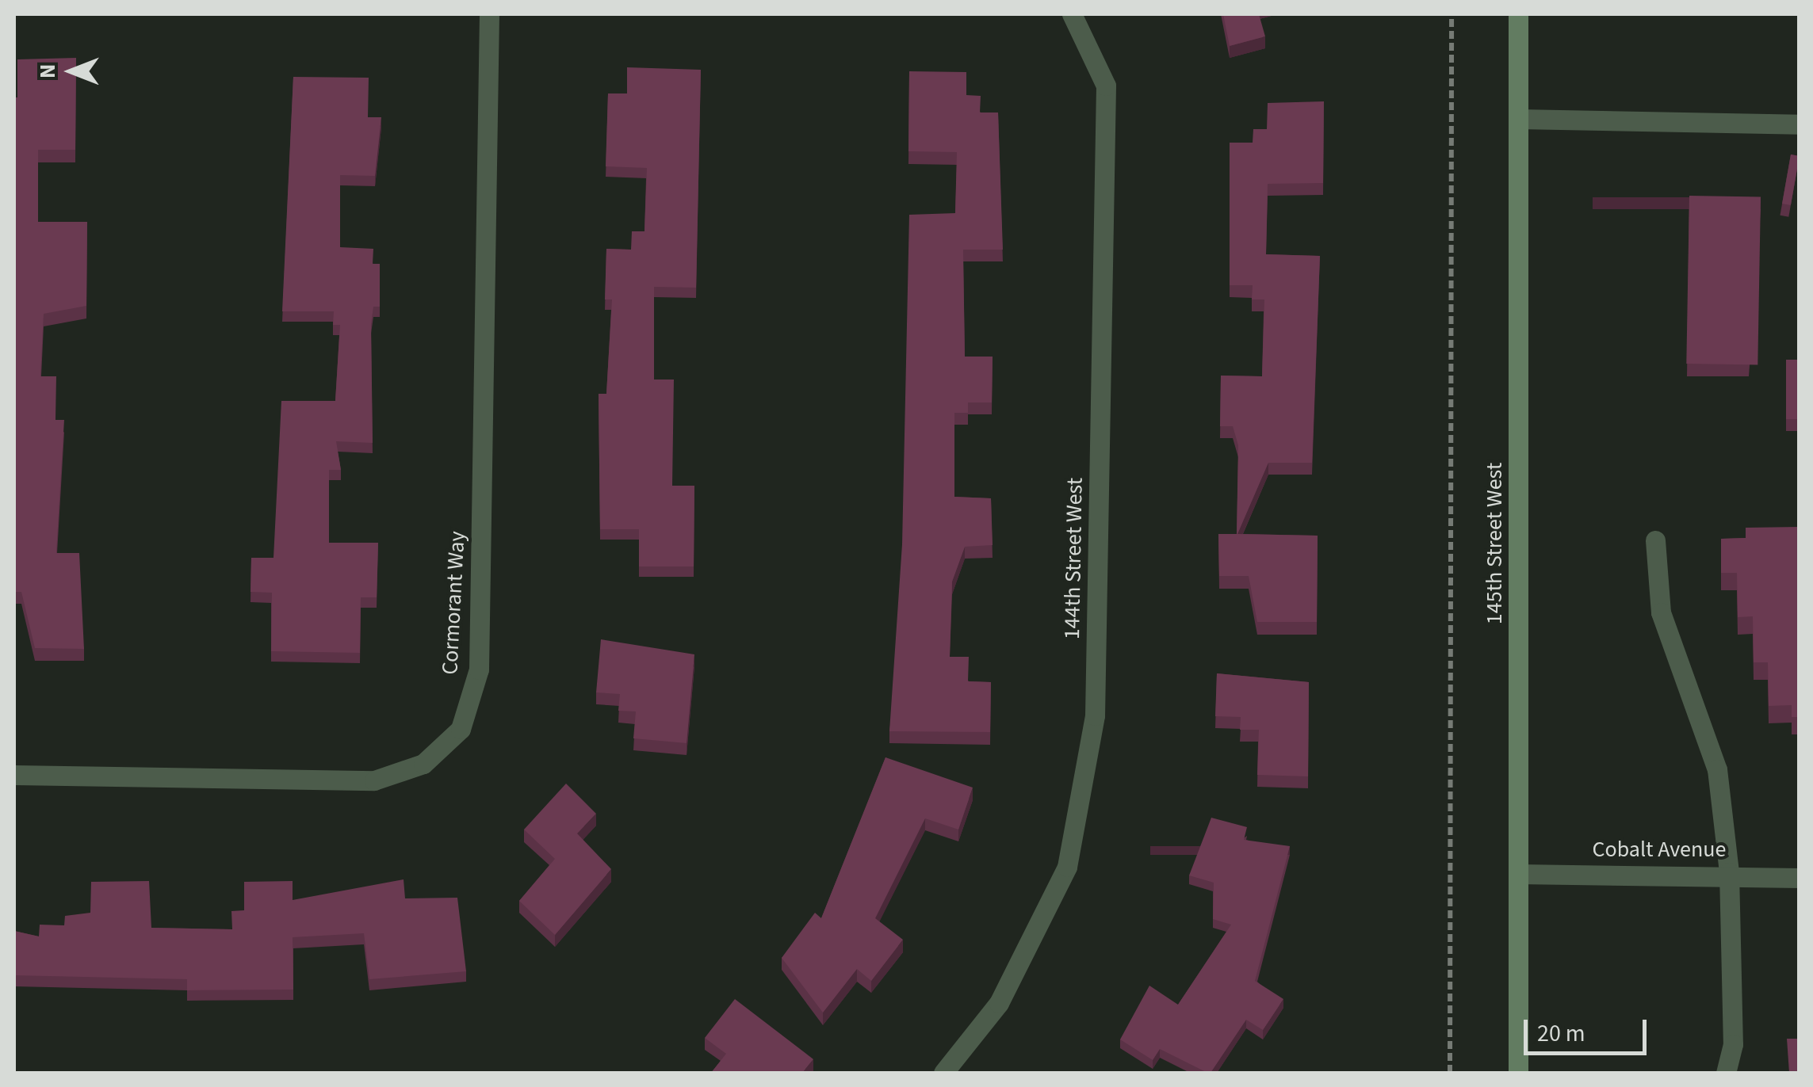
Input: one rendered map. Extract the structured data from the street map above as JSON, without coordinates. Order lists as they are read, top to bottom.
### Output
{
  "streets": {
    "street": [
      "145th Street West",
      "144th Street West",
      "Cormorant Way",
      "Cobalt Avenue"
    ]
  },
  "crossings": [
    ["145th Street West", "Cobalt Avenue"]
  ],
  "scale_bar": "20 m",
  "north": "left"
}
